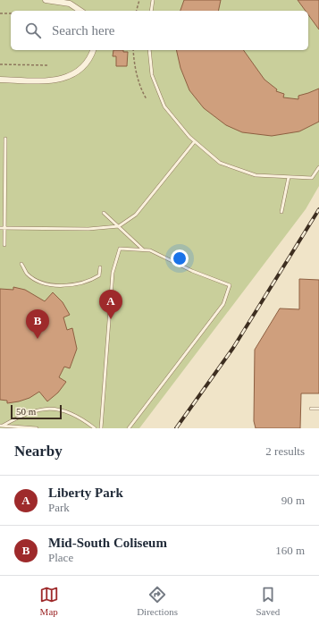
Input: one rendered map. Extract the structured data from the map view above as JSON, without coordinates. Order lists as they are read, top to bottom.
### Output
{
  "scale_bar": "50 m",
  "page": {
    "search": "Search here",
    "pins": ["A", "B"],
    "scale": "50 m",
    "heading": ["Nearby", "2 results"],
    "list": [
      {
        "mark": "A",
        "name": "Liberty Park",
        "note": "Park",
        "value": "90 m"
      },
      {
        "mark": "B",
        "name": "Mid-South Coliseum",
        "note": "Place",
        "value": "160 m"
      }
    ],
    "nav": ["Map", "Directions", "Saved"]
  }
}
